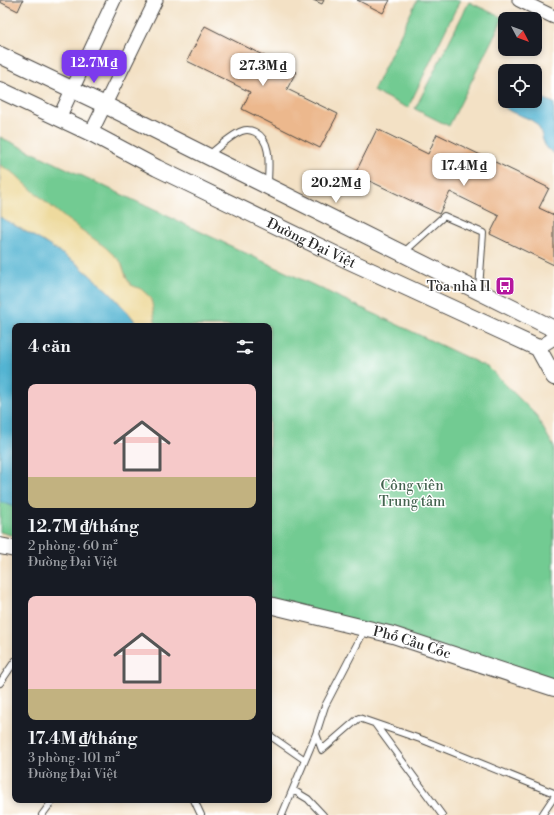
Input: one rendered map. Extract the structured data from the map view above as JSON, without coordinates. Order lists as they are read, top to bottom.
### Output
{
  "streets": {
    "street": ["Đường Đại Việt", "Phố Cầu Cốc"]
  },
  "parks": ["Công viên Trung tâm"],
  "places": {
    "bus stop": ["Tòa nhà I1"]
  },
  "north": "bottom right",
  "page": {
    "price": [
      "12.7M ₫",
      "27.3M ₫",
      "17.4M ₫",
      "20.2M ₫"
    ],
    "heading": "4 căn",
    "list": [
      {
        "name": "12.7M ₫/tháng",
        "note": "2 phòng · 60 m² · Đường Đại Việt"
      },
      {
        "name": "17.4M ₫/tháng",
        "note": "3 phòng · 101 m² · Đường Đại Việt"
      }
    ]
  }
}
